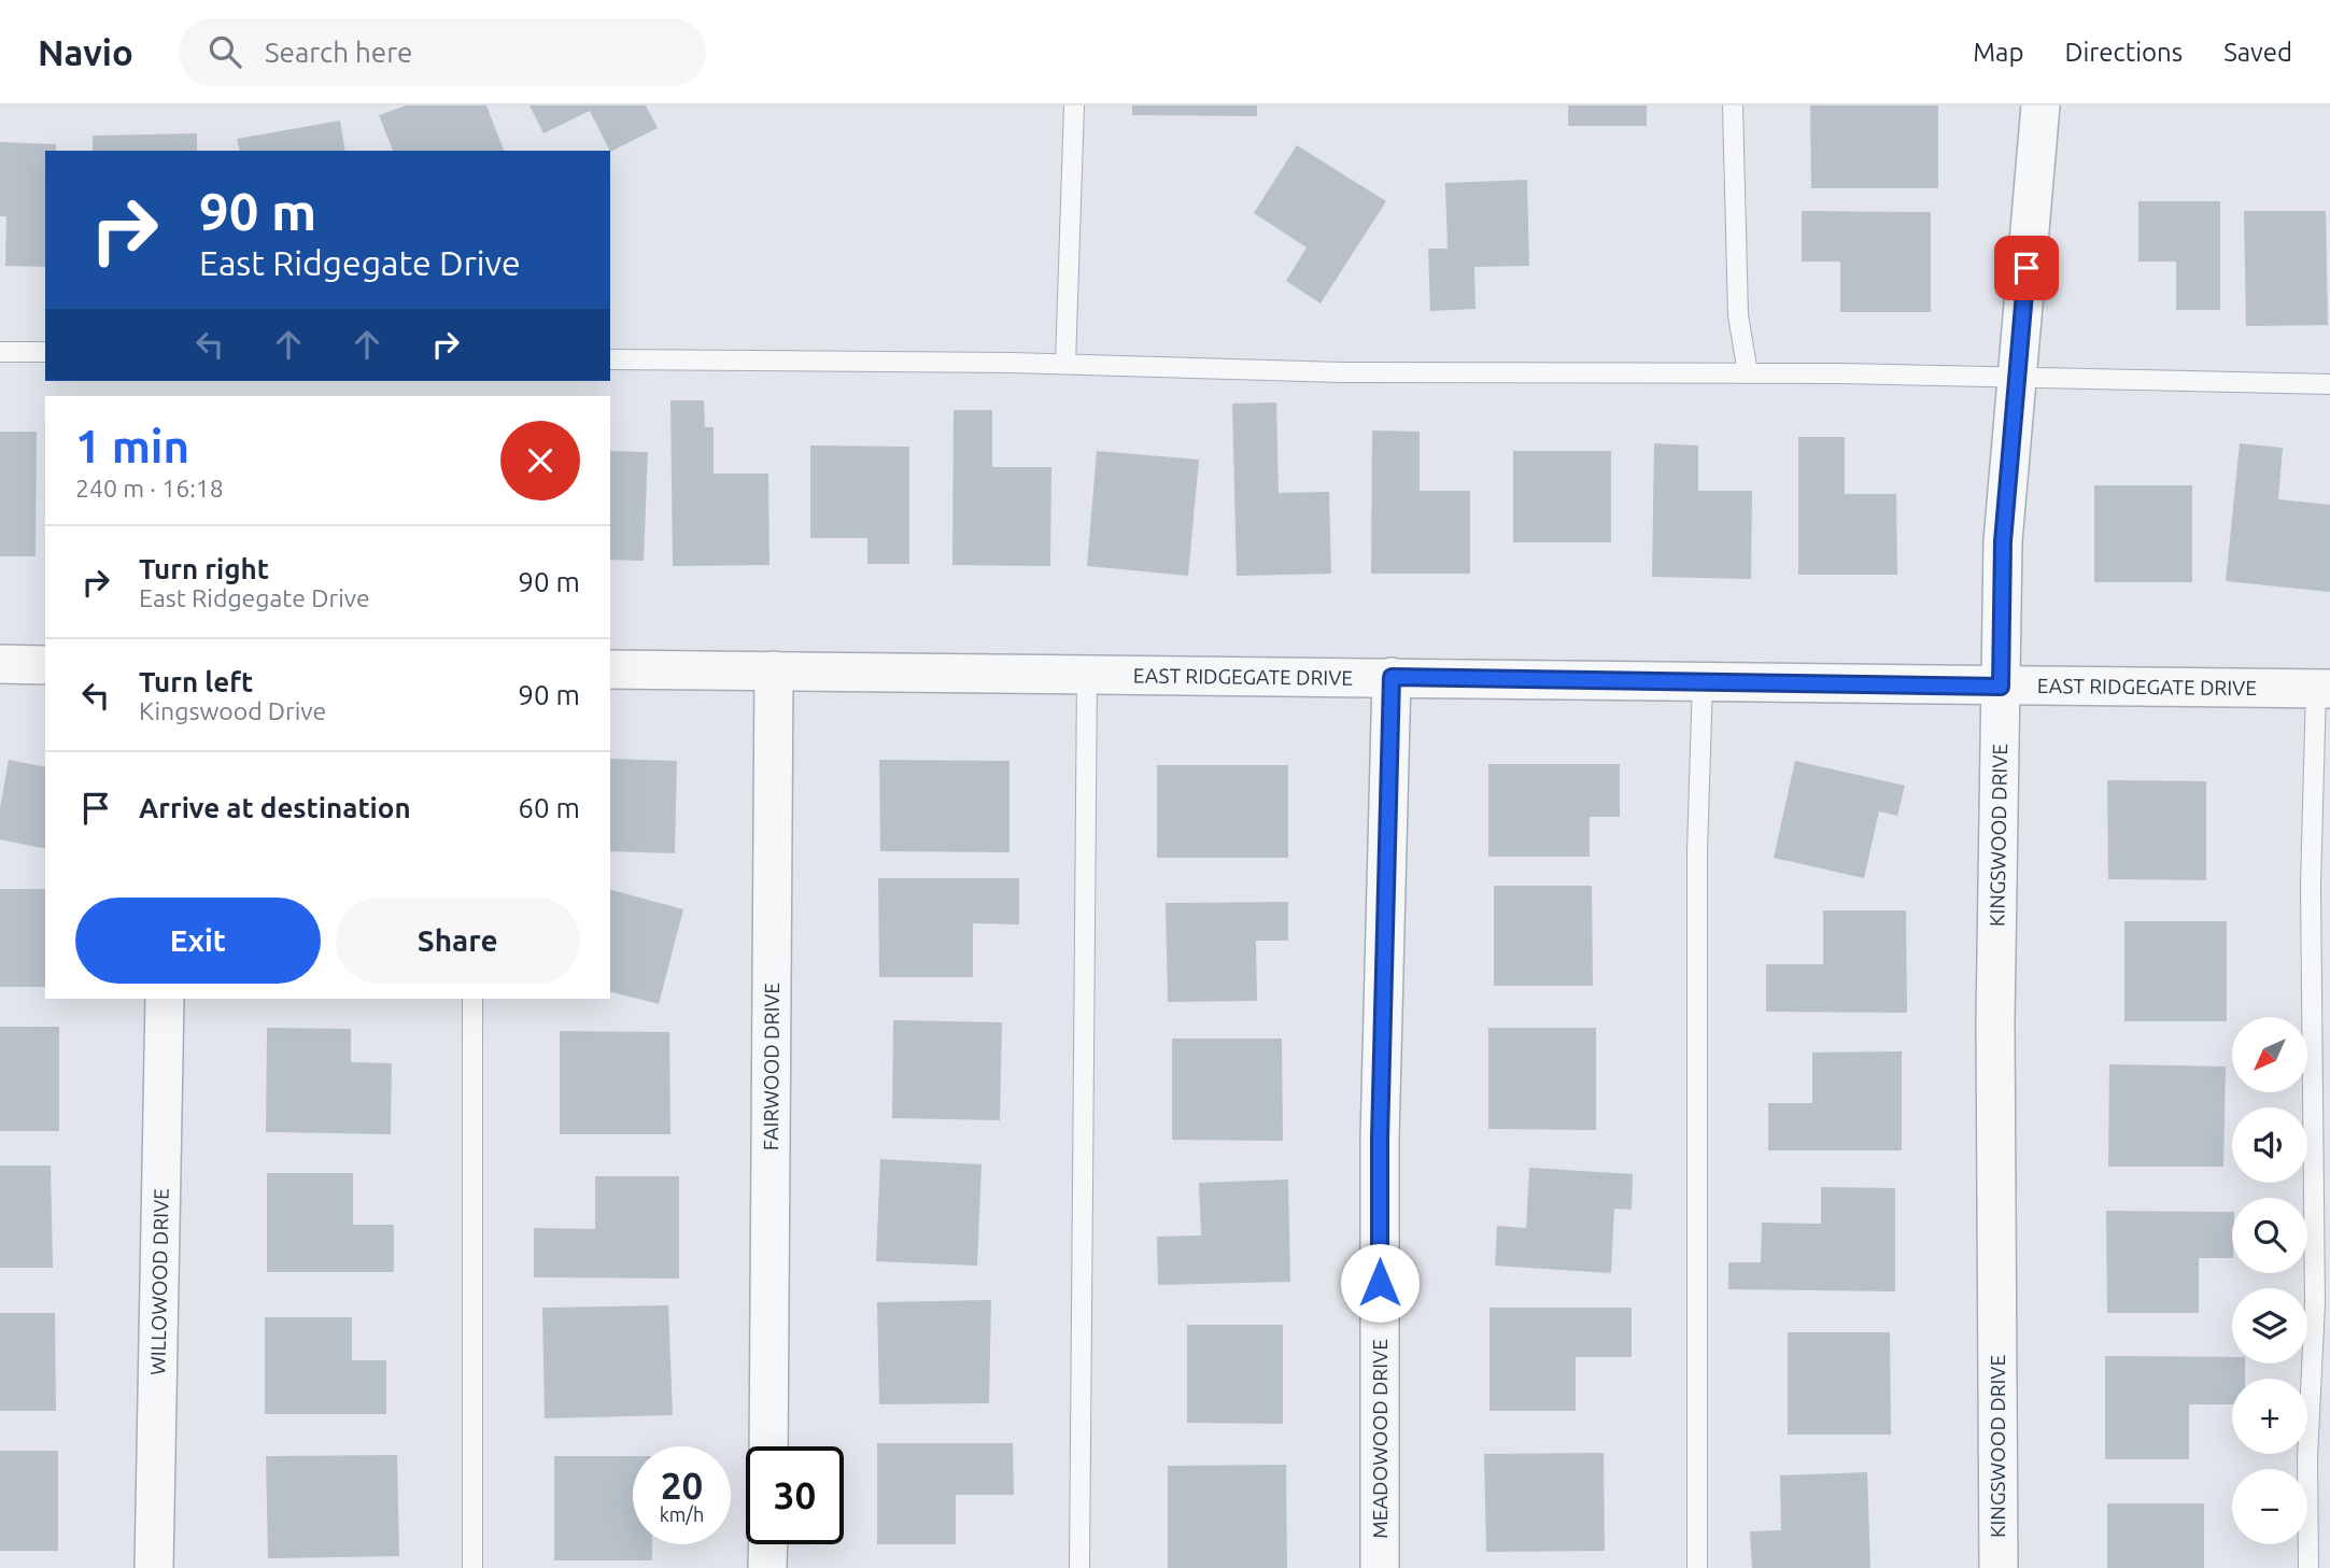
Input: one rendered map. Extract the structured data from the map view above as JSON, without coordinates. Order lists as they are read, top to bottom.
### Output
{
  "streets": {
    "street": [
      "EAST RIDGEGATE DRIVE",
      "KINGSWOOD DRIVE",
      "FAIRWOOD DRIVE",
      "WILLOWOOD DRIVE",
      "MEADOWOOD DRIVE"
    ]
  },
  "crossings": [
    ["EAST RIDGEGATE DRIVE", "KINGSWOOD DRIVE"],
    ["EAST RIDGEGATE DRIVE", "FAIRWOOD DRIVE"],
    ["EAST RIDGEGATE DRIVE", "MEADOWOOD DRIVE"]
  ],
  "north": "bottom left",
  "page": {
    "header": "Navio",
    "search": "Search here",
    "nav": ["Map", "Directions", "Saved"],
    "turn": ["90 m", "East Ridgegate Drive"],
    "heading": ["1 min", "240 m · 16:18"],
    "list": [
      {
        "name": "Turn right",
        "note": "East Ridgegate Drive",
        "value": "90 m"
      },
      {
        "name": "Turn left",
        "note": "Kingswood Drive",
        "value": "90 m"
      },
      {
        "name": "Arrive at destination",
        "value": "60 m"
      }
    ],
    "buttons": ["Exit", "Share"],
    "map_buttons": ["+", "−"],
    "speed": "20 km/h",
    "limit": "30"
  }
}
